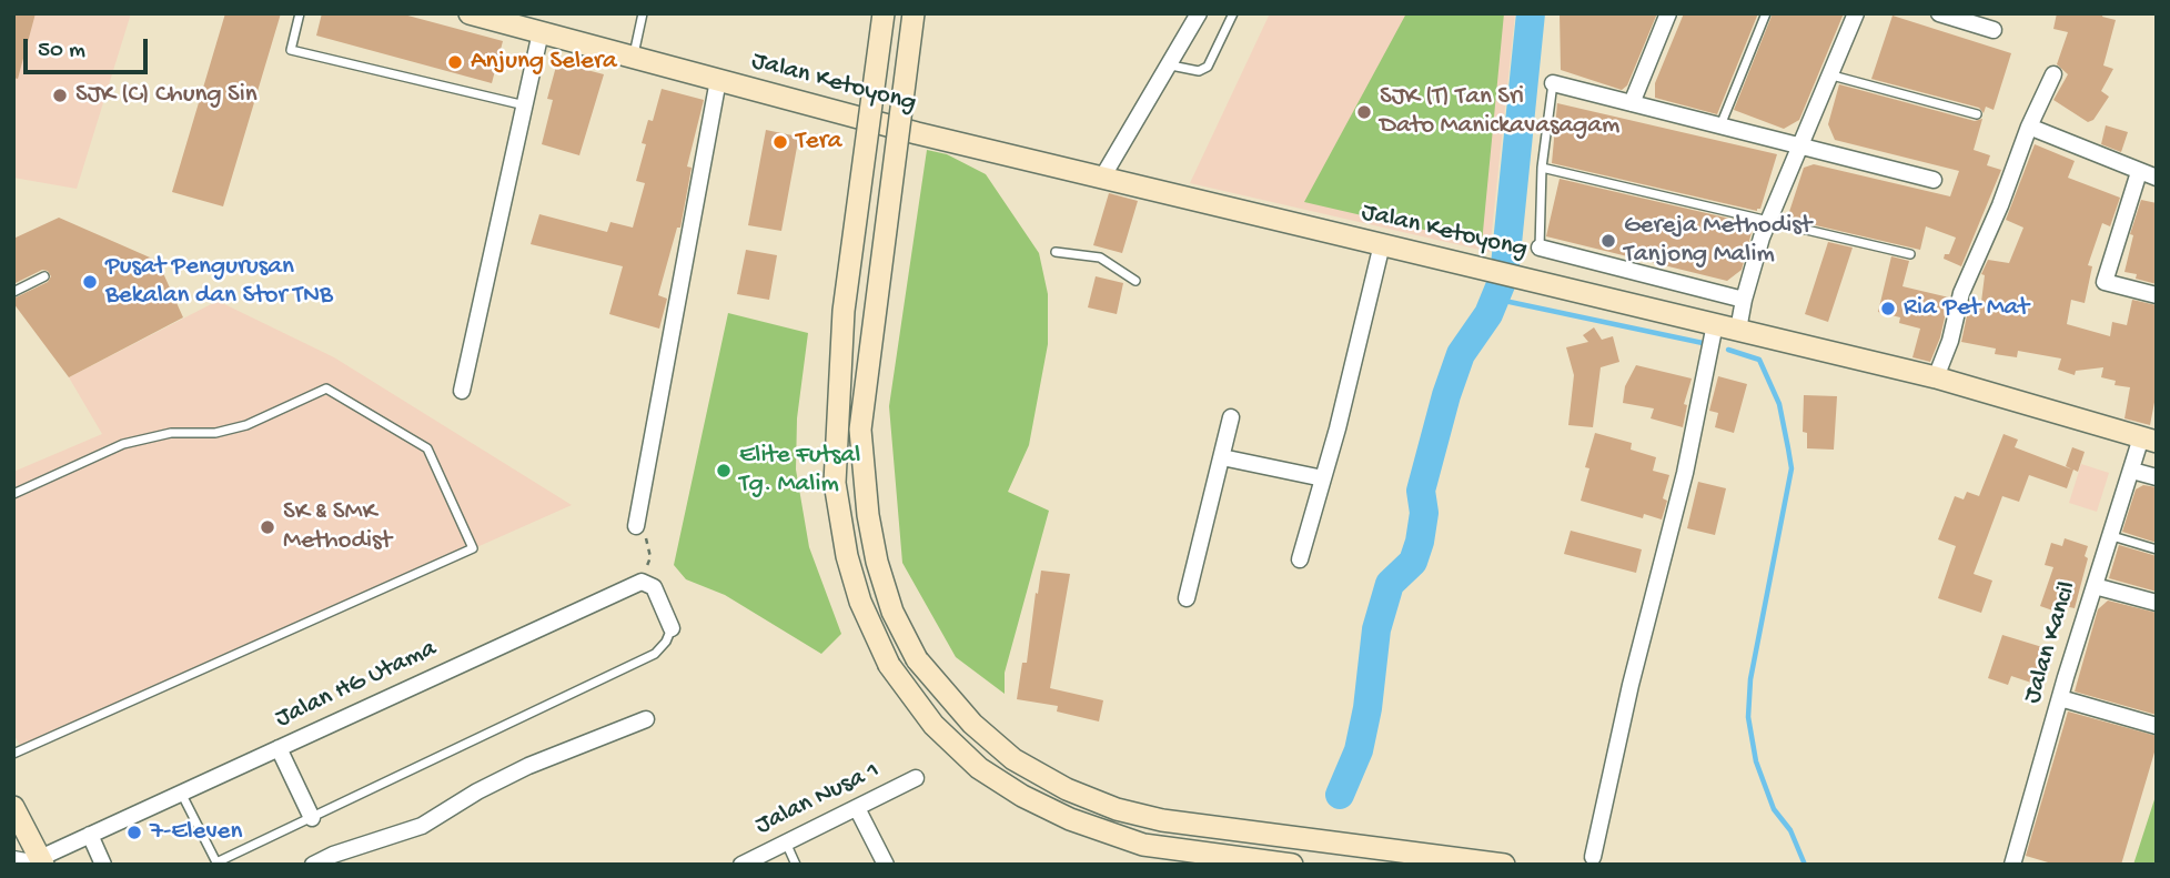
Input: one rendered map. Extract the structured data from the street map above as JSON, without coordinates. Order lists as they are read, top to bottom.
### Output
{
  "streets": {
    "main road": ["Jalan Ketoyong"],
    "street": ["Jalan Kancil", "Jalan HG Utama", "Jalan Nusa 1"]
  },
  "crossings": [
    ["Jalan Ketoyong", "Jalan Kancil"]
  ],
  "places": [
    "Anjung Selera",
    "SJK (C) Chung Sin",
    "SJK (T) Tan Sri Dato Manickavasagam",
    "Tera",
    "Gereja Methodist Tanjong Malim",
    "Pusat Pengurusan Bekalan dan Stor TNB",
    "Ria Pet Mat",
    "Elite Futsal Tg. Malim",
    "SK & SMK Methodist",
    "7-Eleven"
  ],
  "scale_bar": "50 m"
}
